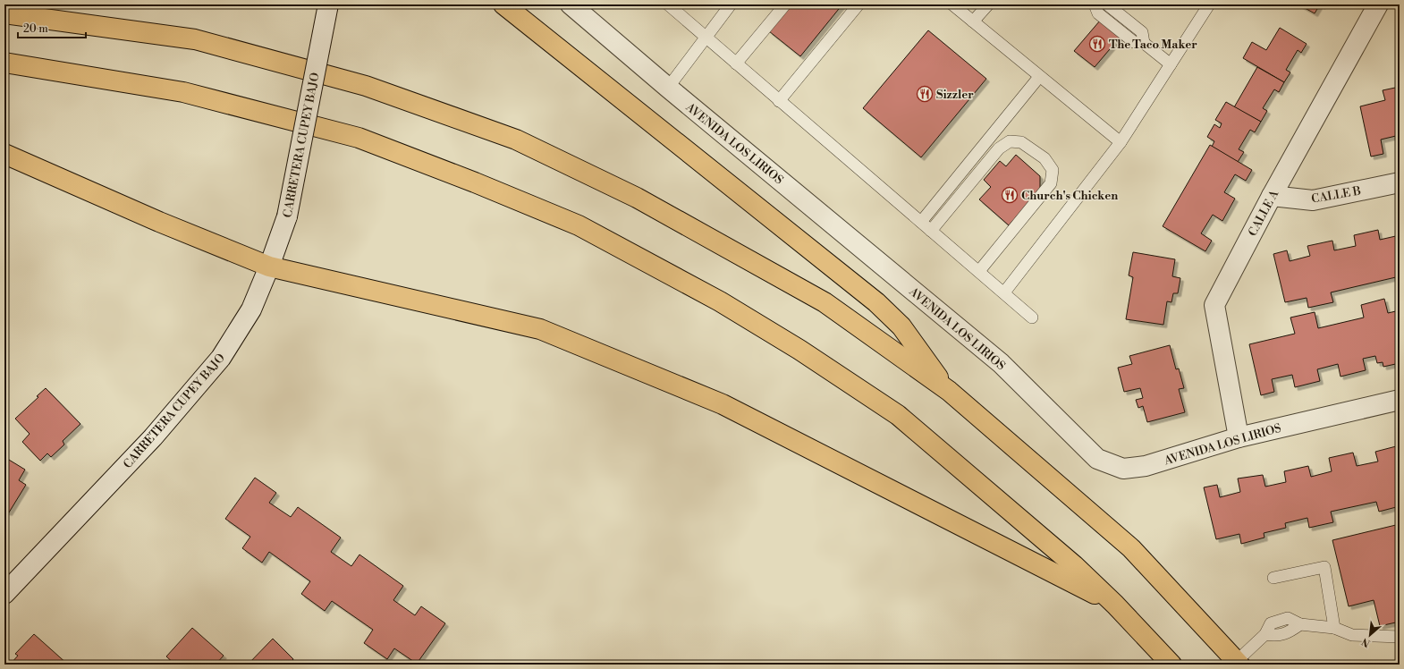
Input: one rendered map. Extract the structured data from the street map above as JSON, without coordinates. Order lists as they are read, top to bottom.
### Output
{
  "streets": {
    "street": [
      "AVENIDA LOS LIRIOS",
      "CARRETERA CUPEY BAJO",
      "CALLE B",
      "CALLE A"
    ]
  },
  "crossings": [
    ["AVENIDA LOS LIRIOS", "CALLE A"],
    ["CALLE B", "CALLE A"]
  ],
  "places": {
    "restaurant": ["The Taco Maker", "Sizzler", "Church's Chicken"]
  },
  "scale_bar": "20 m",
  "north": "bottom left"
}
